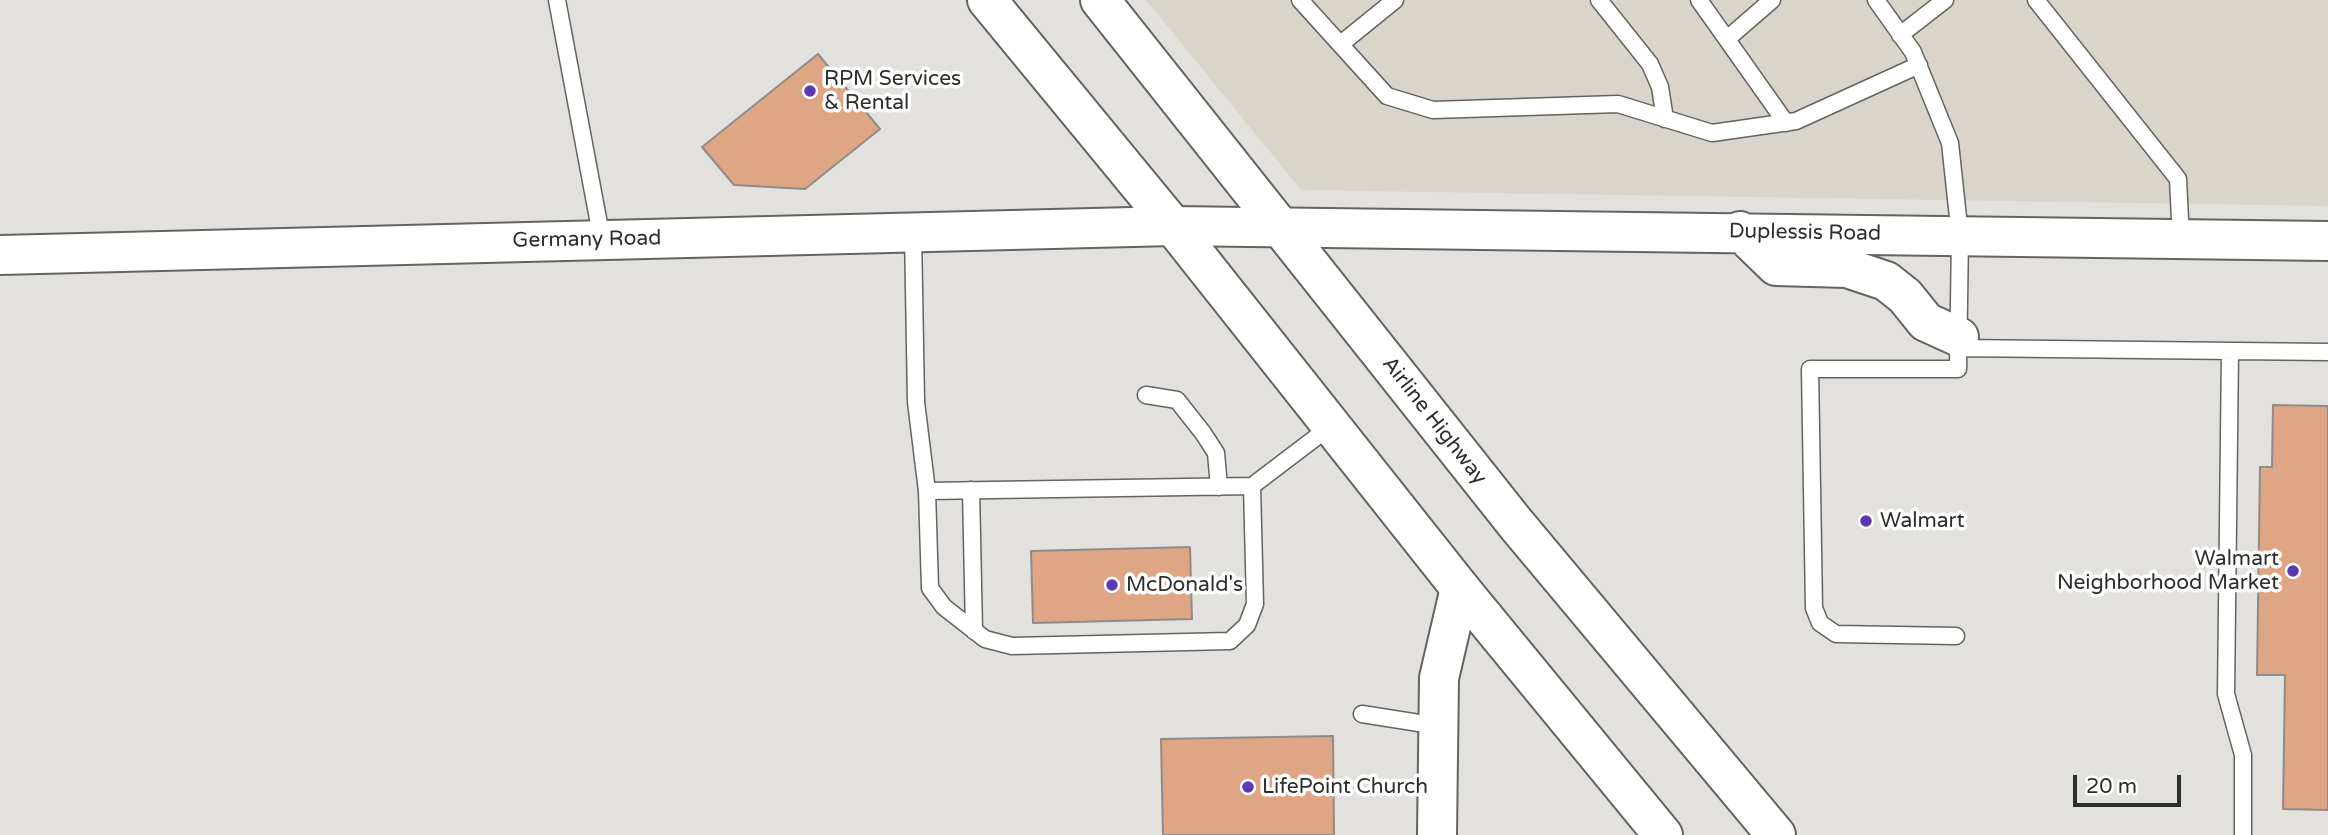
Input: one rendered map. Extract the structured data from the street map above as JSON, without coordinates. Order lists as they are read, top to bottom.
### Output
{
  "streets": {
    "main road": ["Duplessis Road", "Germany Road", "Airline Highway"]
  },
  "crossings": [
    ["Duplessis Road", "Germany Road"],
    ["Duplessis Road", "Airline Highway"]
  ],
  "places": [
    "RPM Services & Rental",
    "Walmart",
    "Walmart Neighborhood Market",
    "McDonald's",
    "LifePoint Church"
  ],
  "scale_bar": "20 m"
}
